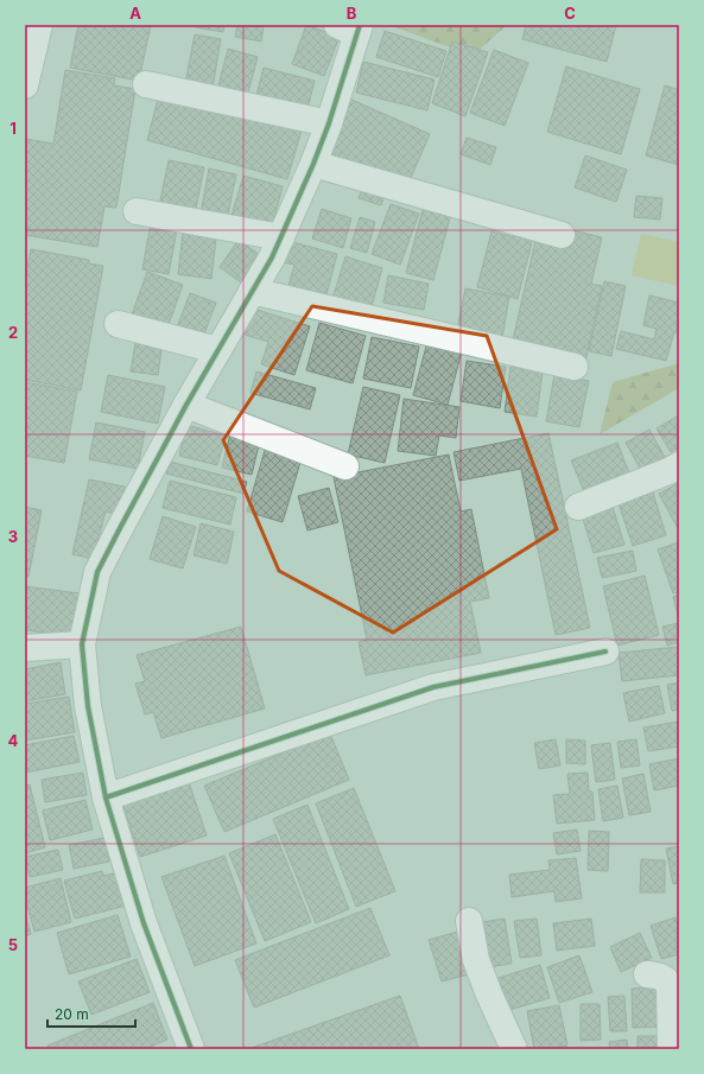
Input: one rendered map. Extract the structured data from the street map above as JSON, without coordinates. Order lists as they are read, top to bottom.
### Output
{
  "scale_bar": "20 m",
  "grid": {
    "columns": ["A", "B", "C"],
    "rows": [
      "1",
      "2",
      "3",
      "4",
      "5"
    ]
  }
}
